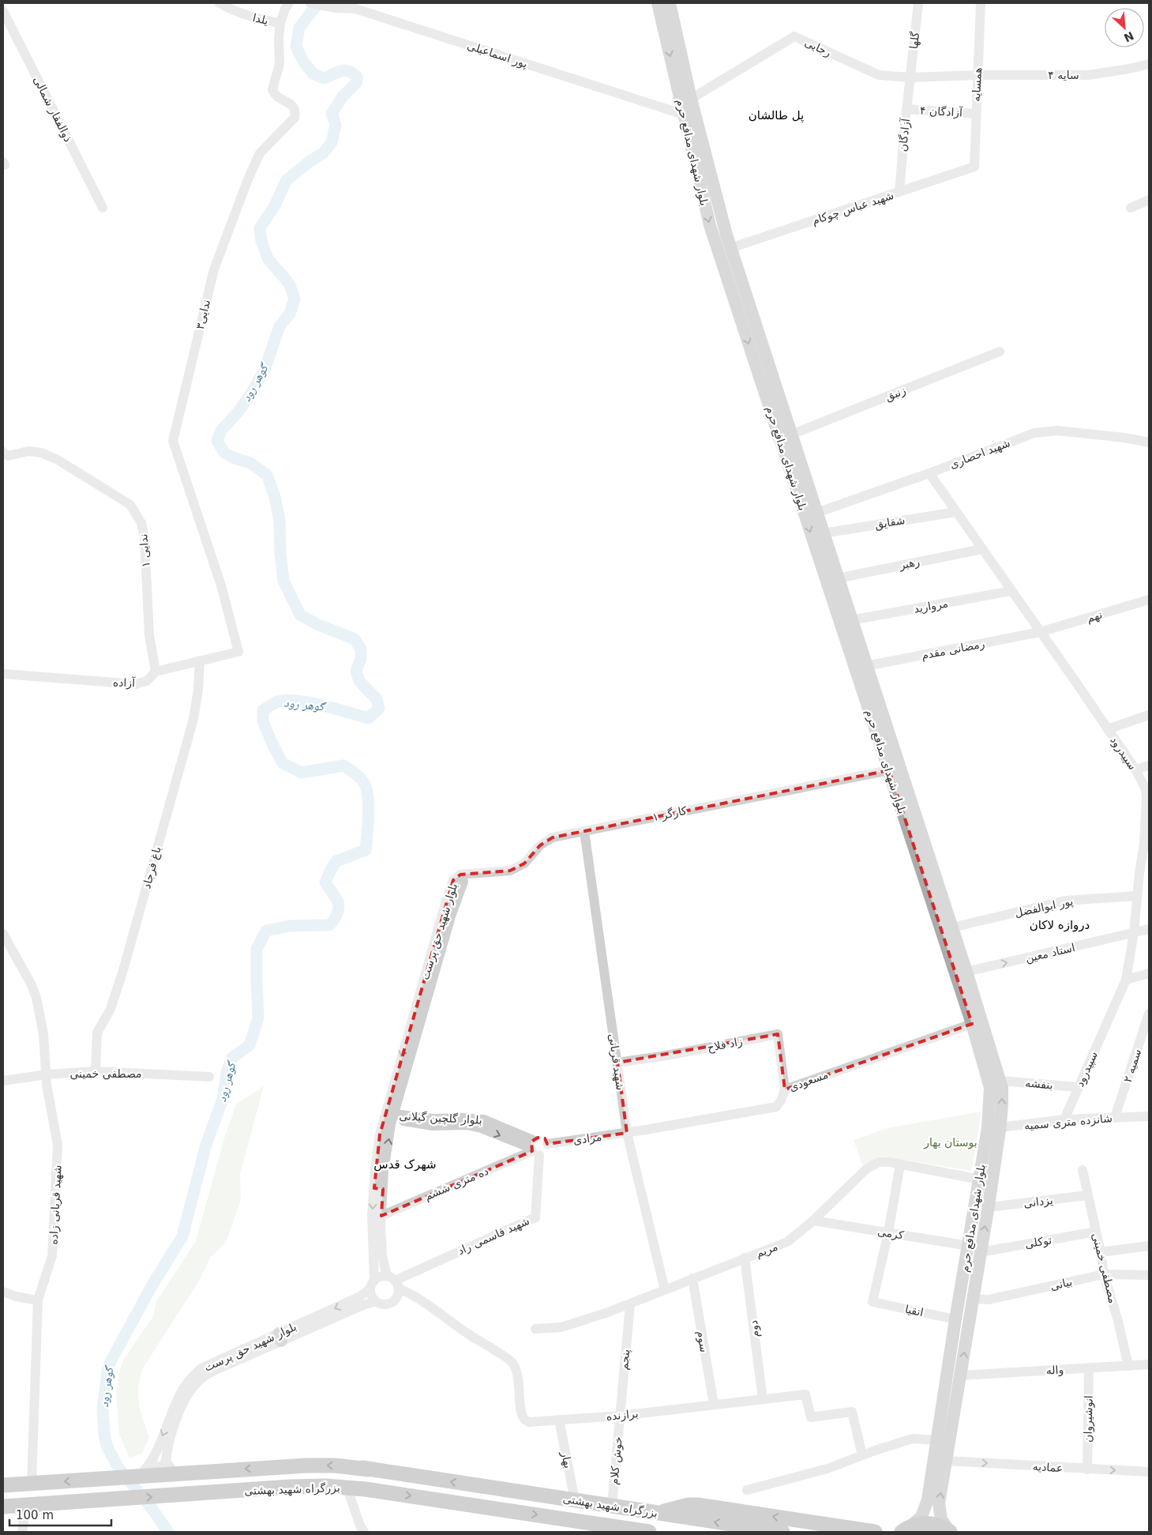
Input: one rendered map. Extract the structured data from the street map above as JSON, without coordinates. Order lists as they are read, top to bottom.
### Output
{
  "streets": {
    "highway": ["بزرگراه شهید بهشتی"],
    "main road": ["بلوار شهدای مدافع حرم"],
    "street": [
      "یلدا",
      "گلها",
      "رجایی",
      "پور اسماعیلی",
      "سایه ۴",
      "همسایه",
      "ذوالفقار شمالی",
      "آزادگان ۴",
      "آزادگان",
      "شهید عباس چوکام",
      "ندایی۳",
      "زنبق",
      "شهید احصاری",
      "شقایق",
      "ندایی ۱",
      "رهبر",
      "مروارید",
      "نهم",
      "رمضانی مقدم",
      "آزاده",
      "سپیدرود",
      "کارگر ۱",
      "باغ فرجاد",
      "پور ابوالفضل",
      "بلوار شهید حق پرست",
      "استاد معین",
      "زاد فلاح",
      "شهید قربانی",
      "سمیه ۲",
      "مصطفی خمینی",
      "مسعودی",
      "بنفشه",
      "بلوار گلچین گیلانی",
      "شانزده متری سمیه",
      "مرادی",
      "ده متری ششم",
      "یزدانی",
      "شهید قربانی زاده",
      "کرمی",
      "شهید قاسمی راد",
      "توکلی",
      "مریم",
      "بیانی",
      "اتقیا",
      "دوم",
      "سوم",
      "پنجم",
      "واله",
      "برازنده",
      "انوشیروان",
      "بهار",
      "خوش کلام",
      "عمادیه"
    ]
  },
  "crossings": [
    ["یلدا", "ندایی۳"],
    ["گلها", "رجایی"],
    ["گلها", "سایه ۴"],
    ["گلها", "آزادگان"],
    ["رجایی", "سایه ۴"],
    ["رجایی", "آزادگان"],
    ["رجایی", "بلوار شهدای مدافع حرم"],
    ["پور اسماعیلی", "بلوار شهدای مدافع حرم"],
    ["سایه ۴", "همسایه"],
    ["سایه ۴", "آزادگان"],
    ["همسایه", "آزادگان ۴"],
    ["همسایه", "شهید عباس چوکام"],
    ["آزادگان ۴", "آزادگان"],
    ["آزادگان", "شهید عباس چوکام"],
    ["بلوار شهدای مدافع حرم", "شهید عباس چوکام"],
    ["بلوار شهدای مدافع حرم", "زنبق"],
    ["بلوار شهدای مدافع حرم", "شهید احصاری"],
    ["بلوار شهدای مدافع حرم", "شقایق"],
    ["بلوار شهدای مدافع حرم", "رهبر"],
    ["بلوار شهدای مدافع حرم", "مروارید"],
    ["بلوار شهدای مدافع حرم", "رمضانی مقدم"],
    ["بلوار شهدای مدافع حرم", "کارگر ۱"],
    ["بلوار شهدای مدافع حرم", "پور ابوالفضل"],
    ["بلوار شهدای مدافع حرم", "استاد معین"],
    ["بلوار شهدای مدافع حرم", "مسعودی"],
    ["بلوار شهدای مدافع حرم", "بنفشه"],
    ["بلوار شهدای مدافع حرم", "شانزده متری سمیه"],
    ["بلوار شهدای مدافع حرم", "یزدانی"],
    ["بلوار شهدای مدافع حرم", "کرمی"],
    ["بلوار شهدای مدافع حرم", "توکلی"],
    ["بلوار شهدای مدافع حرم", "مریم"],
    ["بلوار شهدای مدافع حرم", "بیانی"],
    ["بلوار شهدای مدافع حرم", "اتقیا"],
    ["بلوار شهدای مدافع حرم", "واله"],
    ["بلوار شهدای مدافع حرم", "عمادیه"],
    ["ندایی۳", "آزاده"],
    ["شهید احصاری", "سپیدرود"],
    ["شقایق", "سپیدرود"],
    ["ندایی ۱", "آزاده"],
    ["رهبر", "سپیدرود"],
    ["مروارید", "سپیدرود"],
    ["نهم", "رمضانی مقدم"],
    ["نهم", "سپیدرود"],
    ["رمضانی مقدم", "سپیدرود"],
    ["آزاده", "باغ فرجاد"],
    ["سپیدرود", "پور ابوالفضل"],
    ["سپیدرود", "استاد معین"],
    ["سپیدرود", "بنفشه"],
    ["سپیدرود", "شانزده متری سمیه"],
    ["کارگر ۱", "بلوار شهید حق پرست"],
    ["کارگر ۱", "شهید قربانی"],
    ["باغ فرجاد", "مصطفی خمینی"],
    ["بلوار شهید حق پرست", "بلوار گلچین گیلانی"],
    ["بلوار شهید حق پرست", "ده متری ششم"],
    ["بلوار شهید حق پرست", "شهید قاسمی راد"],
    ["بلوار شهید حق پرست", "برازنده"],
    ["بلوار شهید حق پرست", "بزرگراه شهید بهشتی"],
    ["زاد فلاح", "شهید قربانی"],
    ["زاد فلاح", "مسعودی"],
    ["شهید قربانی", "مسعودی"],
    ["شهید قربانی", "مرادی"],
    ["شهید قربانی", "مریم"],
    ["سمیه ۲", "شانزده متری سمیه"],
    ["مصطفی خمینی", "یزدانی"],
    ["مصطفی خمینی", "شهید قربانی زاده"],
    ["مصطفی خمینی", "توکلی"],
    ["مصطفی خمینی", "بیانی"],
    ["مصطفی خمینی", "واله"],
    ["مسعودی", "مرادی"],
    ["بلوار گلچین گیلانی", "مرادی"],
    ["بلوار گلچین گیلانی", "ده متری ششم"],
    ["بلوار گلچین گیلانی", "شهید قاسمی راد"],
    ["ده متری ششم", "شهید قاسمی راد"],
    ["شهید قربانی زاده", "بزرگراه شهید بهشتی"],
    ["کرمی", "مریم"],
    ["کرمی", "اتقیا"],
    ["شهید قاسمی راد", "برازنده"],
    ["مریم", "دوم"],
    ["مریم", "سوم"],
    ["مریم", "پنجم"],
    ["دوم", "برازنده"],
    ["سوم", "برازنده"],
    ["پنجم", "برازنده"],
    ["پنجم", "خوش کلام"],
    ["واله", "انوشیروان"],
    ["برازنده", "بهار"],
    ["برازنده", "خوش کلام"],
    ["انوشیروان", "عمادیه"],
    ["بهار", "بزرگراه شهید بهشتی"],
    ["خوش کلام", "بزرگراه شهید بهشتی"]
  ],
  "one_way": ["استاد معین", "عمادیه"],
  "districts": ["پل طالشان", "دروازه لاکان", "شهرک قدس"],
  "water": ["گوهر رود"],
  "parks": ["بوستان بهار"],
  "scale_bar": "100 m",
  "north": "bottom right"
}
